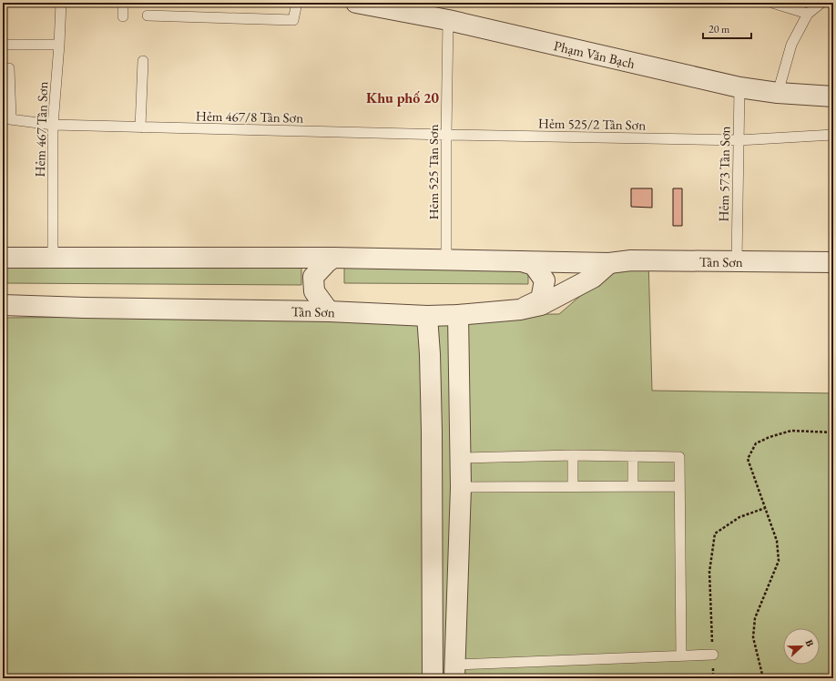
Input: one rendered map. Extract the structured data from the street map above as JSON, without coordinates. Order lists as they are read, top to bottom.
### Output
{
  "streets": {
    "street": ["Phạm Văn Bạch", "Tân Sơn"],
    "lane": [
      "Hẻm 467/8 Tân Sơn",
      "Hẻm 525/2 Tân Sơn",
      "Hẻm 467 Tân Sơn",
      "Hẻm 525 Tân Sơn",
      "Hẻm 573 Tân Sơn"
    ]
  },
  "crossings": [
    ["Phạm Văn Bạch", "Hẻm 525 Tân Sơn"],
    ["Phạm Văn Bạch", "Hẻm 573 Tân Sơn"],
    ["Hẻm 467/8 Tân Sơn", "Hẻm 525/2 Tân Sơn"],
    ["Hẻm 467/8 Tân Sơn", "Hẻm 467 Tân Sơn"],
    ["Hẻm 467/8 Tân Sơn", "Hẻm 525 Tân Sơn"],
    ["Hẻm 525/2 Tân Sơn", "Hẻm 525 Tân Sơn"],
    ["Hẻm 525/2 Tân Sơn", "Hẻm 573 Tân Sơn"],
    ["Hẻm 467 Tân Sơn", "Tân Sơn"],
    ["Hẻm 525 Tân Sơn", "Tân Sơn"],
    ["Hẻm 573 Tân Sơn", "Tân Sơn"]
  ],
  "districts": ["Khu phố 20"],
  "scale_bar": "20 m",
  "north": "right"
}
